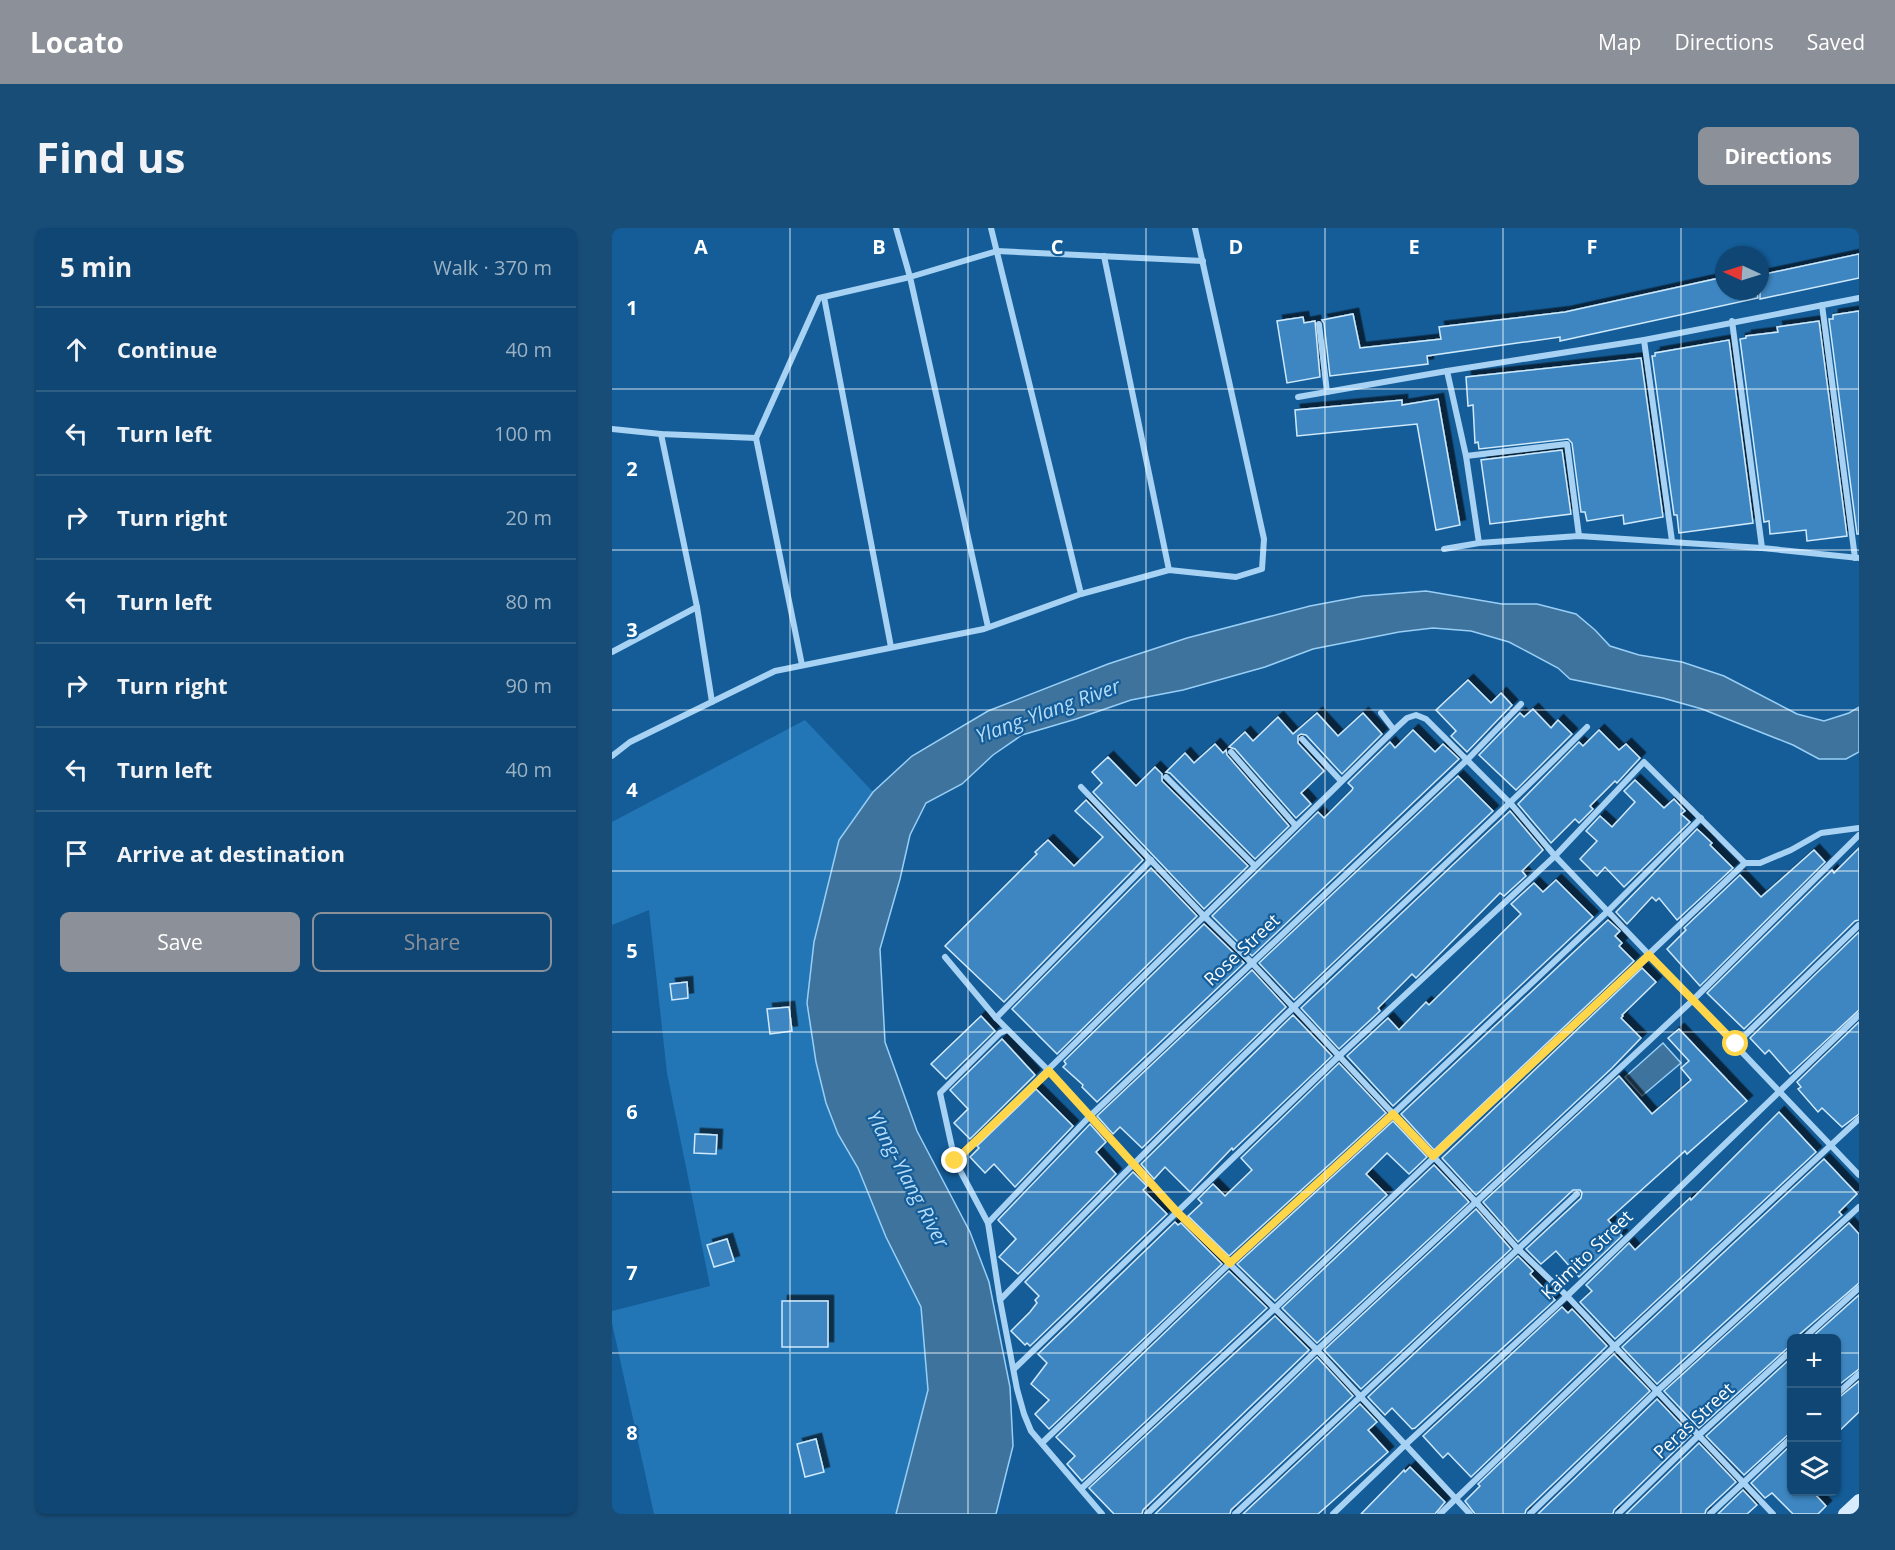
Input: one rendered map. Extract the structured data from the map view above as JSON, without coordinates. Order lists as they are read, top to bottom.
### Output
{
  "streets": {
    "street": ["Rose Street", "Kaimito Street", "Peras Street"]
  },
  "water": ["Ylang-Ylang River"],
  "north": "left",
  "page": {
    "header": "Locato",
    "nav": ["Map", "Directions", "Saved"],
    "buttons": [
      "Directions",
      ["Save", "Share"]
    ],
    "title": "Find us",
    "heading": ["5 min", "Walk · 370 m"],
    "list": [
      ["Continue", "40 m"],
      ["Turn left", "100 m"],
      ["Turn right", "20 m"],
      ["Turn left", "80 m"],
      ["Turn right", "90 m"],
      ["Turn left", "40 m"],
      "Arrive at destination"
    ],
    "map_buttons": ["+", "−"]
  },
  "grid": {
    "columns": [
      "A",
      "B",
      "C",
      "D",
      "E",
      "F"
    ],
    "rows": [
      "1",
      "2",
      "3",
      "4",
      "5",
      "6",
      "7",
      "8"
    ]
  }
}
